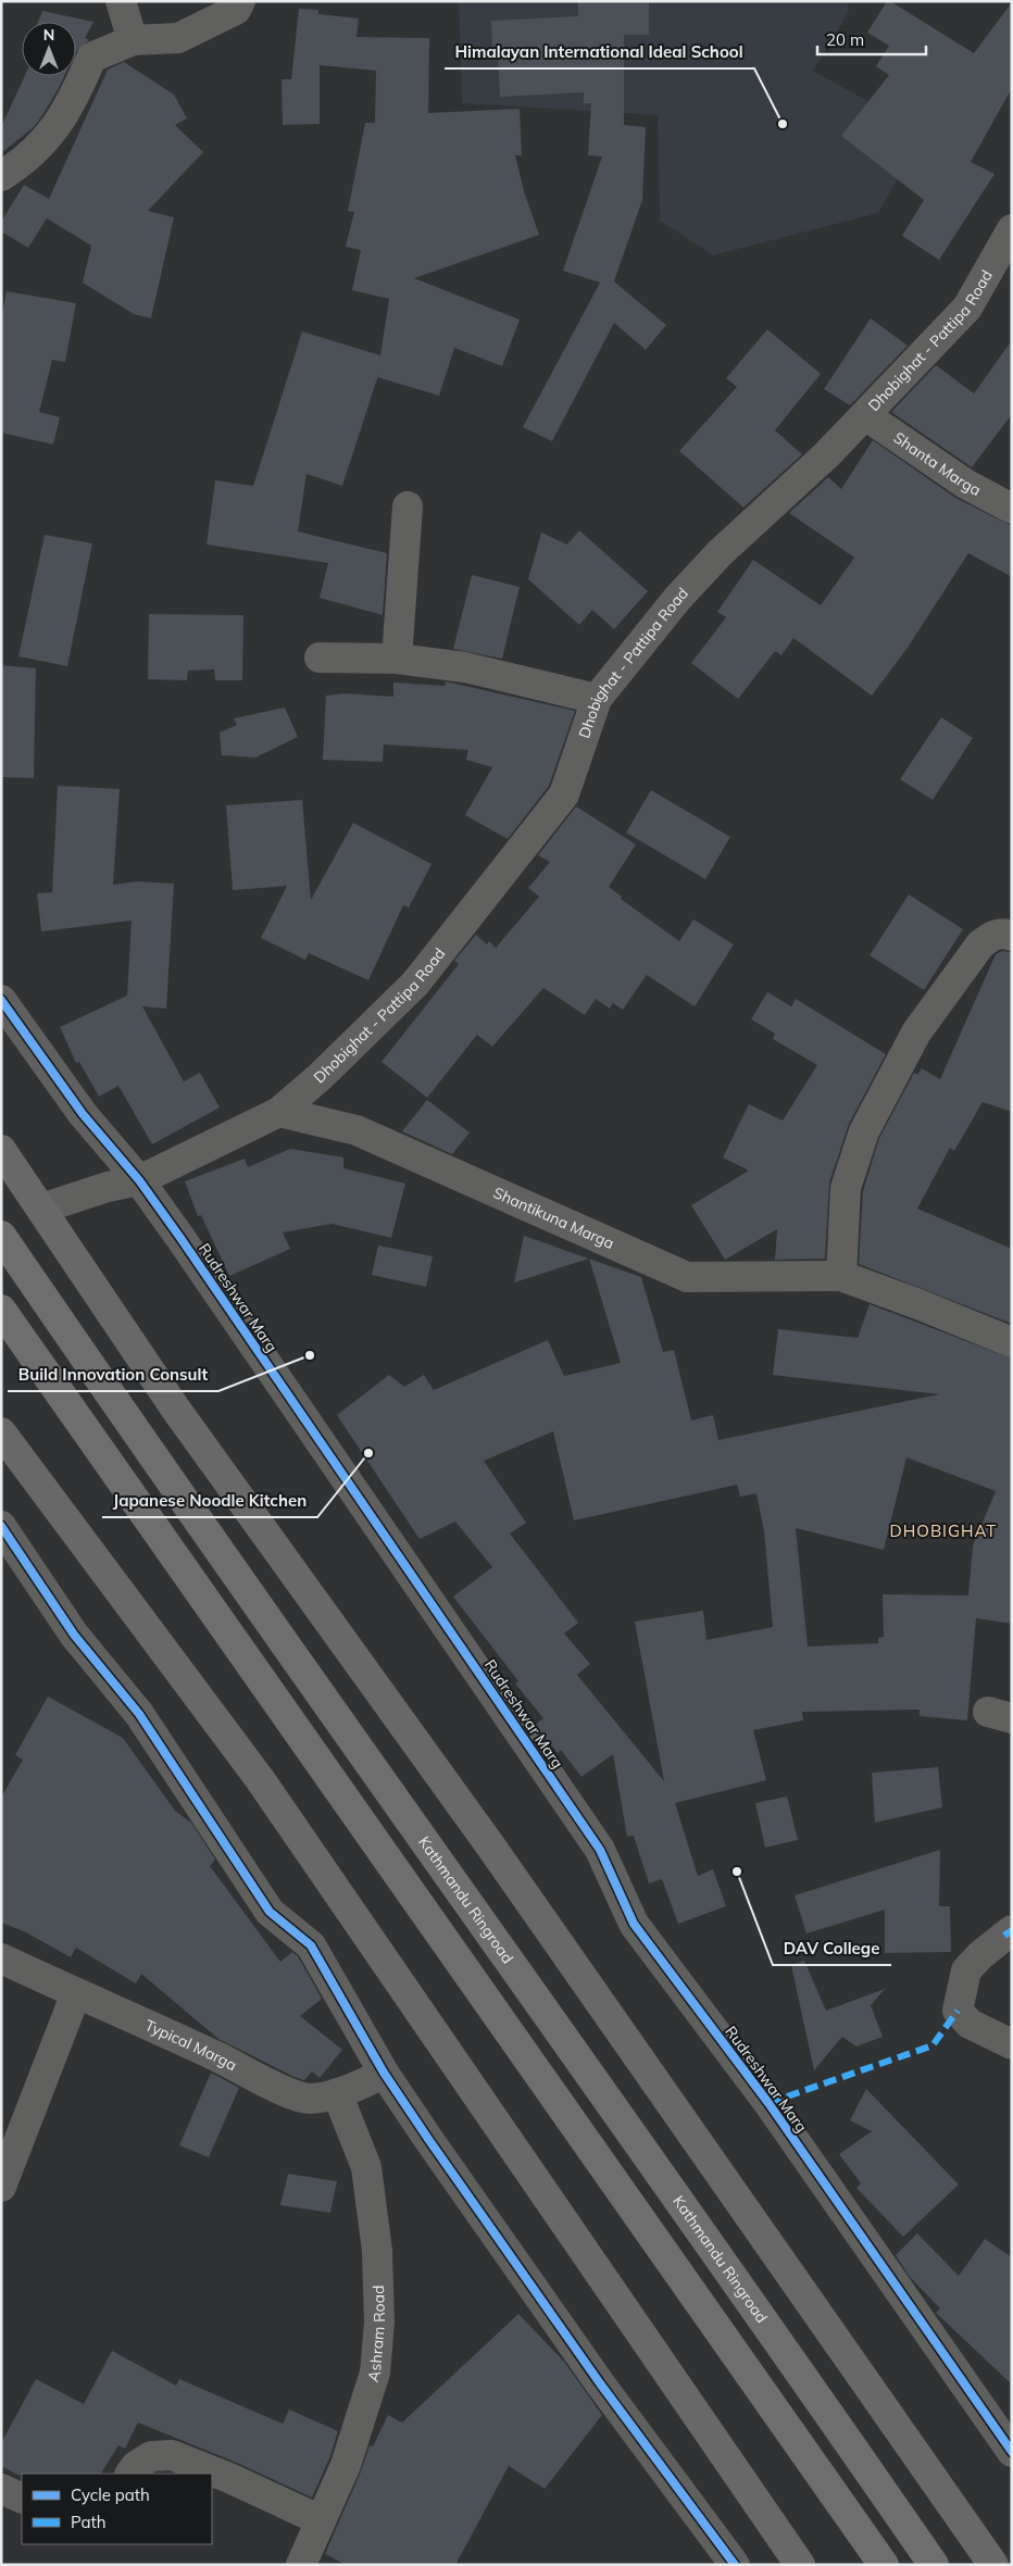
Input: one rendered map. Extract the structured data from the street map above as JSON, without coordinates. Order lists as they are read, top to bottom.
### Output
{
  "streets": {
    "highway": ["Kathmandu Ringroad"],
    "street": [
      "Dhobighat - Pattipa Road",
      "Shanta Marga",
      "Shantikuna Marga",
      "Rudreshwar Marg",
      "Typical Marga",
      "Ashram Road"
    ]
  },
  "crossings": [
    ["Dhobighat - Pattipa Road", "Shanta Marga"],
    ["Dhobighat - Pattipa Road", "Shantikuna Marga"],
    ["Typical Marga", "Ashram Road"]
  ],
  "districts": ["DHOBIGHAT"],
  "places": [
    "Himalayan International Ideal School",
    "Build Innovation Consult",
    "Japanese Noodle Kitchen",
    "DAV College"
  ],
  "legend": ["Cycle path", "Path"],
  "scale_bar": "20 m",
  "north": "top"
}
